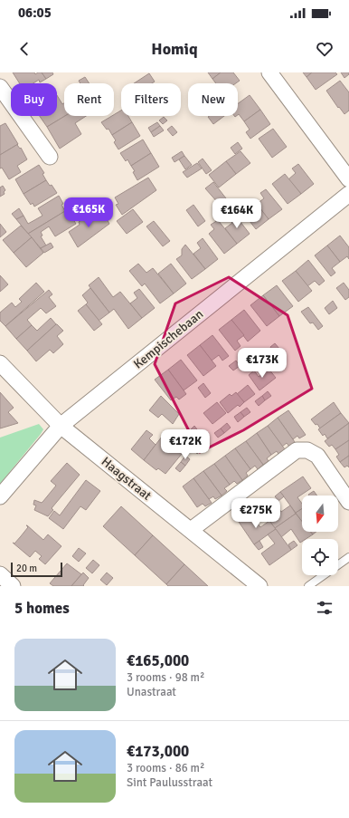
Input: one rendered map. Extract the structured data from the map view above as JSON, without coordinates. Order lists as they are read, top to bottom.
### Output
{
  "streets": {
    "street": ["Kempischebaan", "Haagstraat"]
  },
  "crossings": [
    ["Kempischebaan", "Haagstraat"]
  ],
  "scale_bar": "20 m",
  "north": "bottom",
  "page": {
    "status": "06:05",
    "header": "Homiq",
    "chip": [
      "Buy",
      "Rent",
      "Filters",
      "New"
    ],
    "price": [
      "€165K",
      "€164K",
      "€173K",
      "€172K",
      "€275K"
    ],
    "scale": "20 m",
    "heading": "5 homes",
    "list": [
      {
        "name": "€165,000",
        "note": "3 rooms · 98 m² · Unastraat"
      },
      {
        "name": "€173,000",
        "note": "3 rooms · 86 m² · Sint Paulusstraat"
      }
    ]
  }
}
